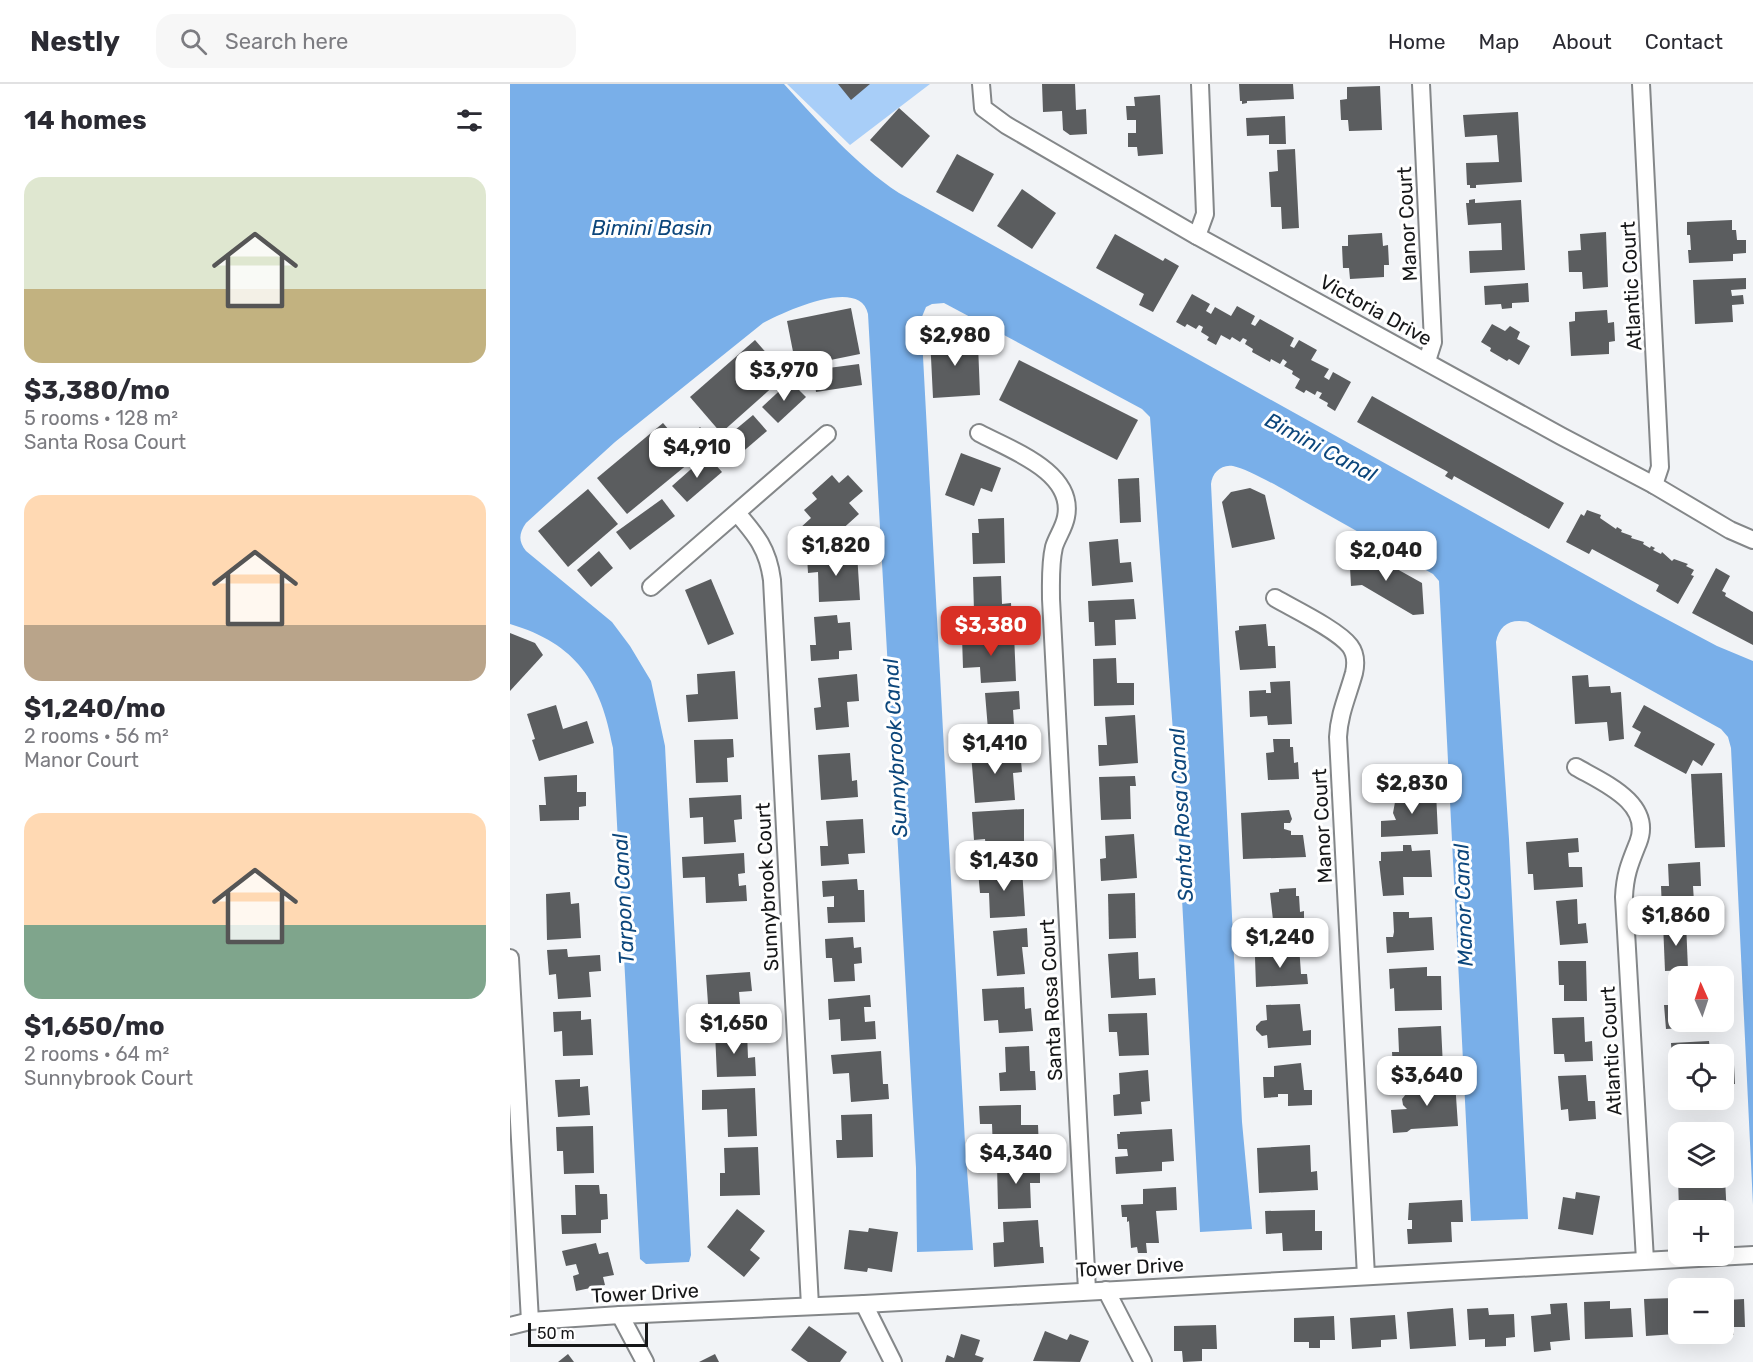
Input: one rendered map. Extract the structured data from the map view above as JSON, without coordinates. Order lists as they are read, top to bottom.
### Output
{
  "streets": {
    "street": [
      "Manor Court",
      "Atlantic Court",
      "Victoria Drive",
      "Sunnybrook Court",
      "Santa Rosa Court",
      "Tower Drive"
    ]
  },
  "crossings": [
    ["Manor Court", "Victoria Drive"],
    ["Manor Court", "Tower Drive"],
    ["Atlantic Court", "Victoria Drive"],
    ["Atlantic Court", "Tower Drive"],
    ["Sunnybrook Court", "Tower Drive"],
    ["Santa Rosa Court", "Tower Drive"]
  ],
  "water": [
    "Bimini Basin",
    "Bimini Canal",
    "Sunnybrook Canal",
    "Santa Rosa Canal",
    "Tarpon Canal",
    "Manor Canal"
  ],
  "scale_bar": "50 m",
  "north": "top",
  "page": {
    "header": "Nestly",
    "search": "Search here",
    "nav": [
      "Home",
      "Map",
      "About",
      "Contact"
    ],
    "heading": "14 homes",
    "list": [
      {
        "name": "$3,380/mo",
        "note": "5 rooms · 128 m² · Santa Rosa Court"
      },
      {
        "name": "$1,240/mo",
        "note": "2 rooms · 56 m² · Manor Court"
      },
      {
        "name": "$1,650/mo",
        "note": "2 rooms · 64 m² · Sunnybrook Court"
      }
    ],
    "price": [
      "$2,980",
      "$3,970",
      "$4,910",
      "$1,820",
      "$2,040",
      "$3,380",
      "$1,410",
      "$2,830",
      "$1,430",
      "$1,860",
      "$1,240",
      "$1,650",
      "$3,640",
      "$4,340"
    ],
    "map_buttons": ["+", "−"],
    "scale": "50 m"
  }
}
